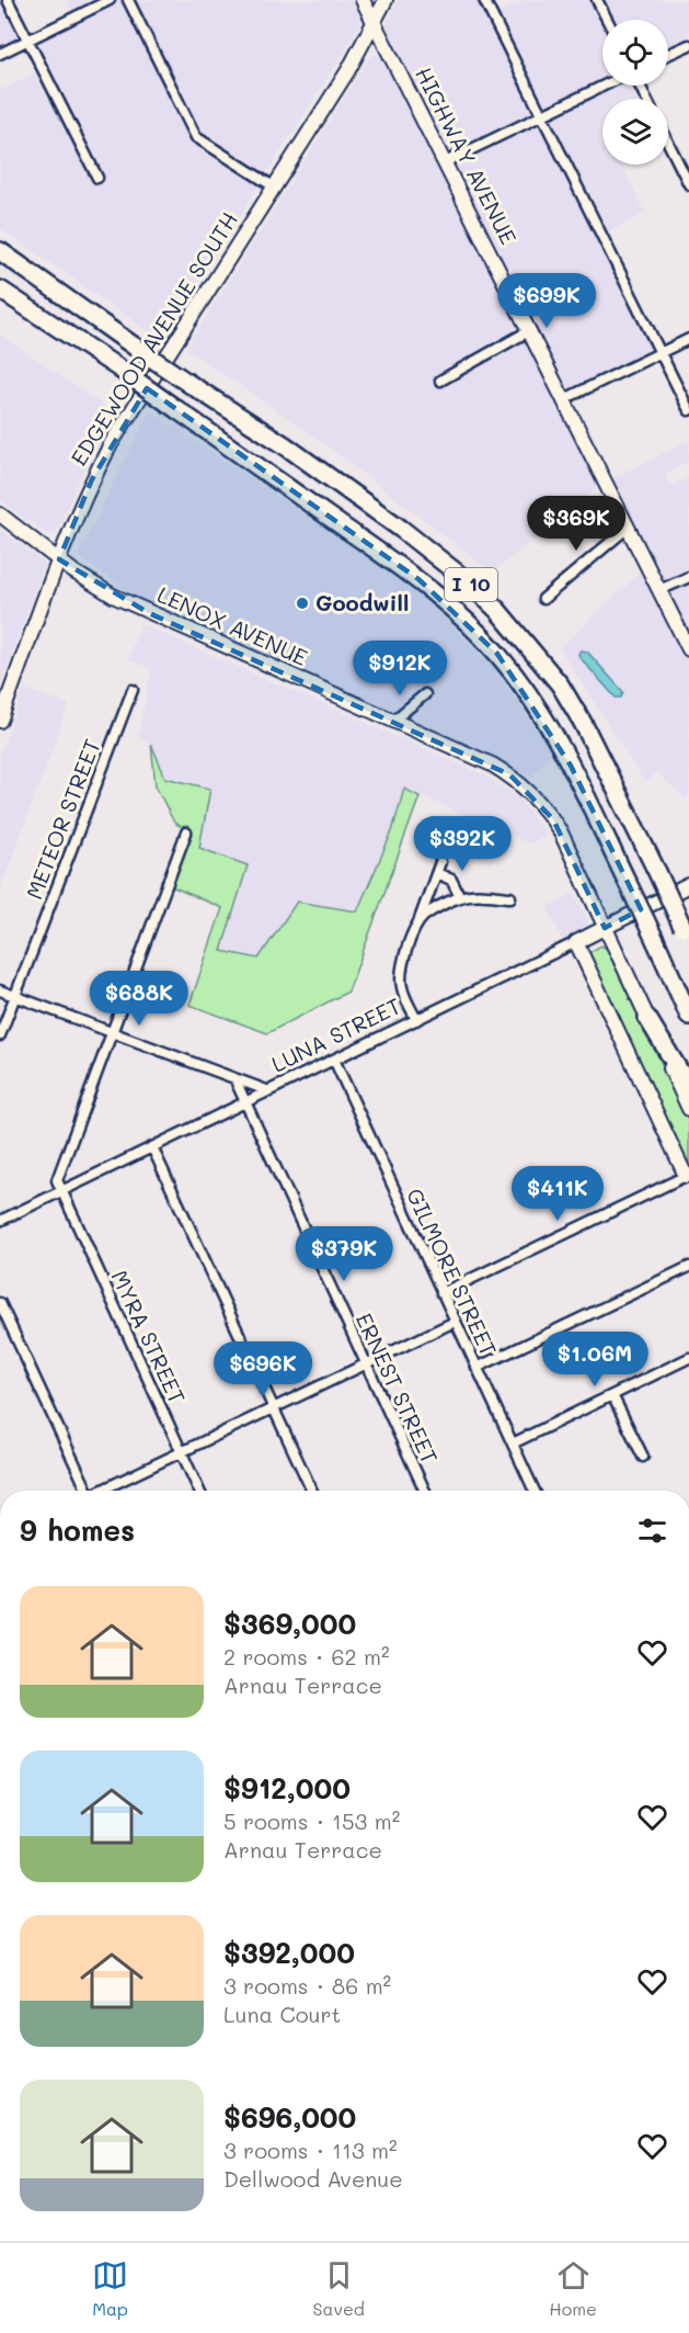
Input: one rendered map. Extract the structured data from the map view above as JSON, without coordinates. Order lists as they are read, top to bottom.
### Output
{
  "streets": {
    "highway": ["I 10"],
    "main road": [
      "HIGHWAY AVENUE",
      "EDGEWOOD AVENUE SOUTH",
      "LENOX AVENUE",
      "LUNA STREET"
    ],
    "street": [
      "METEOR STREET",
      "GILMORE STREET",
      "MYRA STREET",
      "ERNEST STREET"
    ]
  },
  "crossings": [
    ["HIGHWAY AVENUE", "EDGEWOOD AVENUE SOUTH"],
    ["EDGEWOOD AVENUE SOUTH", "LENOX AVENUE"],
    ["LENOX AVENUE", "LUNA STREET"],
    ["LUNA STREET", "GILMORE STREET"],
    ["LUNA STREET", "MYRA STREET"],
    ["LUNA STREET", "ERNEST STREET"]
  ],
  "places": ["Goodwill"],
  "page": {
    "price": [
      "$699K",
      "$369K",
      "$912K",
      "$392K",
      "$688K",
      "$411K",
      "$379K",
      "$1.06M",
      "$696K"
    ],
    "heading": "9 homes",
    "list": [
      {
        "name": "$369,000",
        "note": "2 rooms · 62 m² · Arnau Terrace"
      },
      {
        "name": "$912,000",
        "note": "5 rooms · 153 m² · Arnau Terrace"
      },
      {
        "name": "$392,000",
        "note": "3 rooms · 86 m² · Luna Court"
      },
      {
        "name": "$696,000",
        "note": "3 rooms · 113 m² · Dellwood Avenue"
      }
    ],
    "tabs": ["Map", "Saved", "Home"]
  }
}
